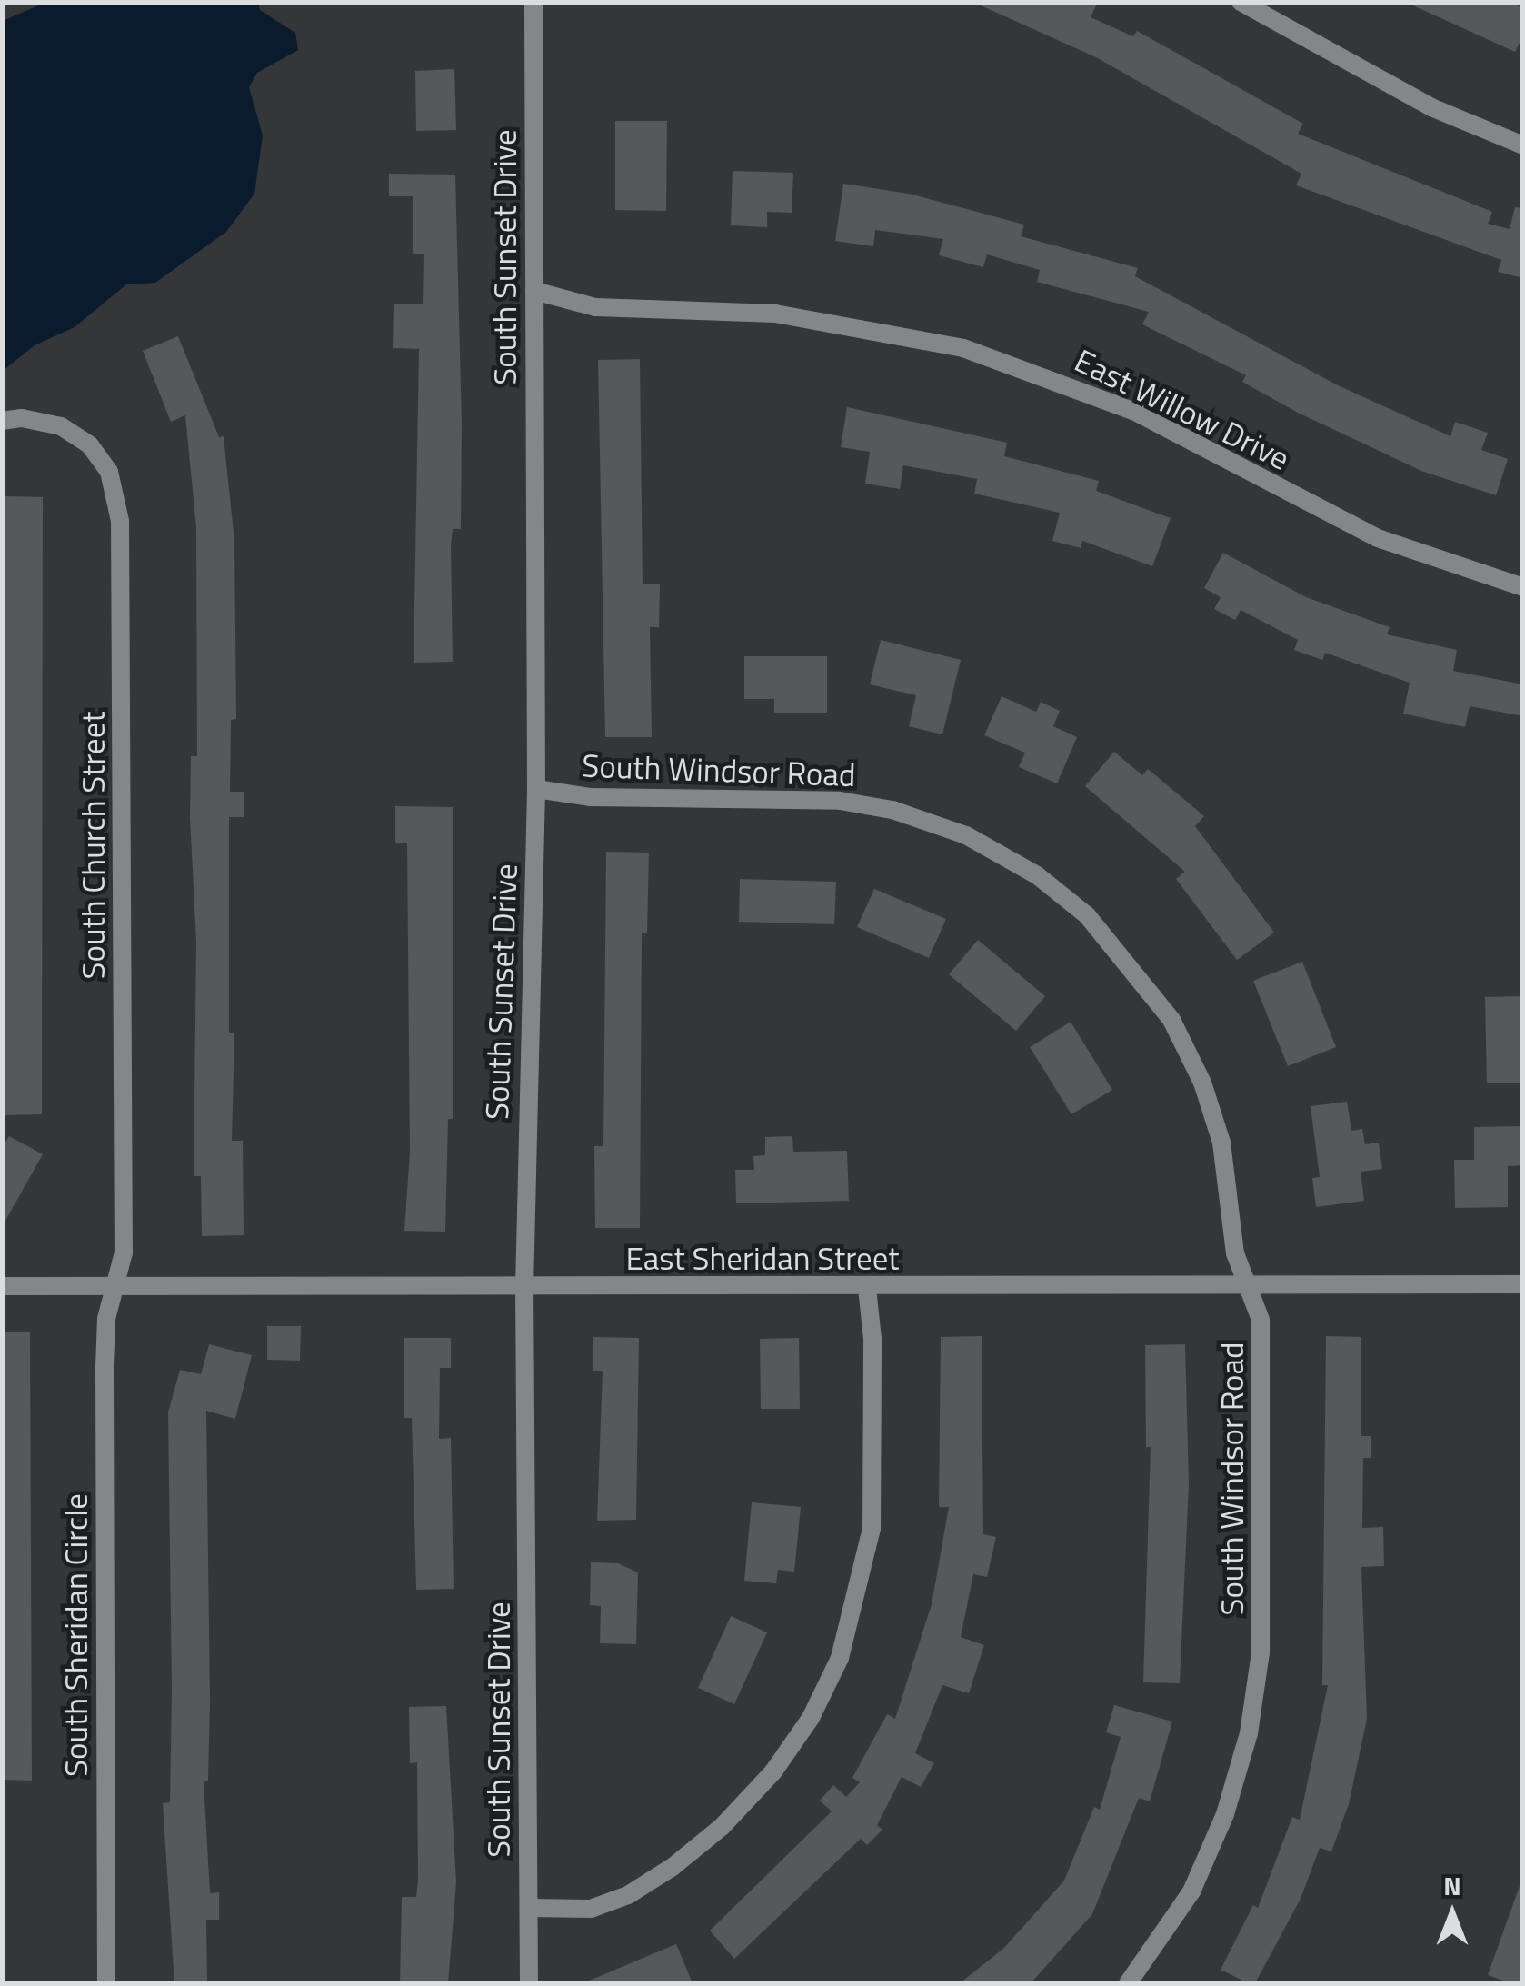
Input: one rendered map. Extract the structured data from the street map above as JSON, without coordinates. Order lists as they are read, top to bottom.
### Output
{
  "streets": {
    "street": [
      "South Sunset Drive",
      "East Willow Drive",
      "South Windsor Road",
      "South Church Street",
      "East Sheridan Street",
      "South Sheridan Circle"
    ]
  },
  "crossings": [
    ["South Sunset Drive", "East Willow Drive"],
    ["South Sunset Drive", "South Windsor Road"],
    ["South Sunset Drive", "East Sheridan Street"],
    ["South Windsor Road", "East Sheridan Street"],
    ["South Church Street", "East Sheridan Street"],
    ["South Church Street", "South Sheridan Circle"],
    ["East Sheridan Street", "South Sheridan Circle"]
  ],
  "north": "top"
}
